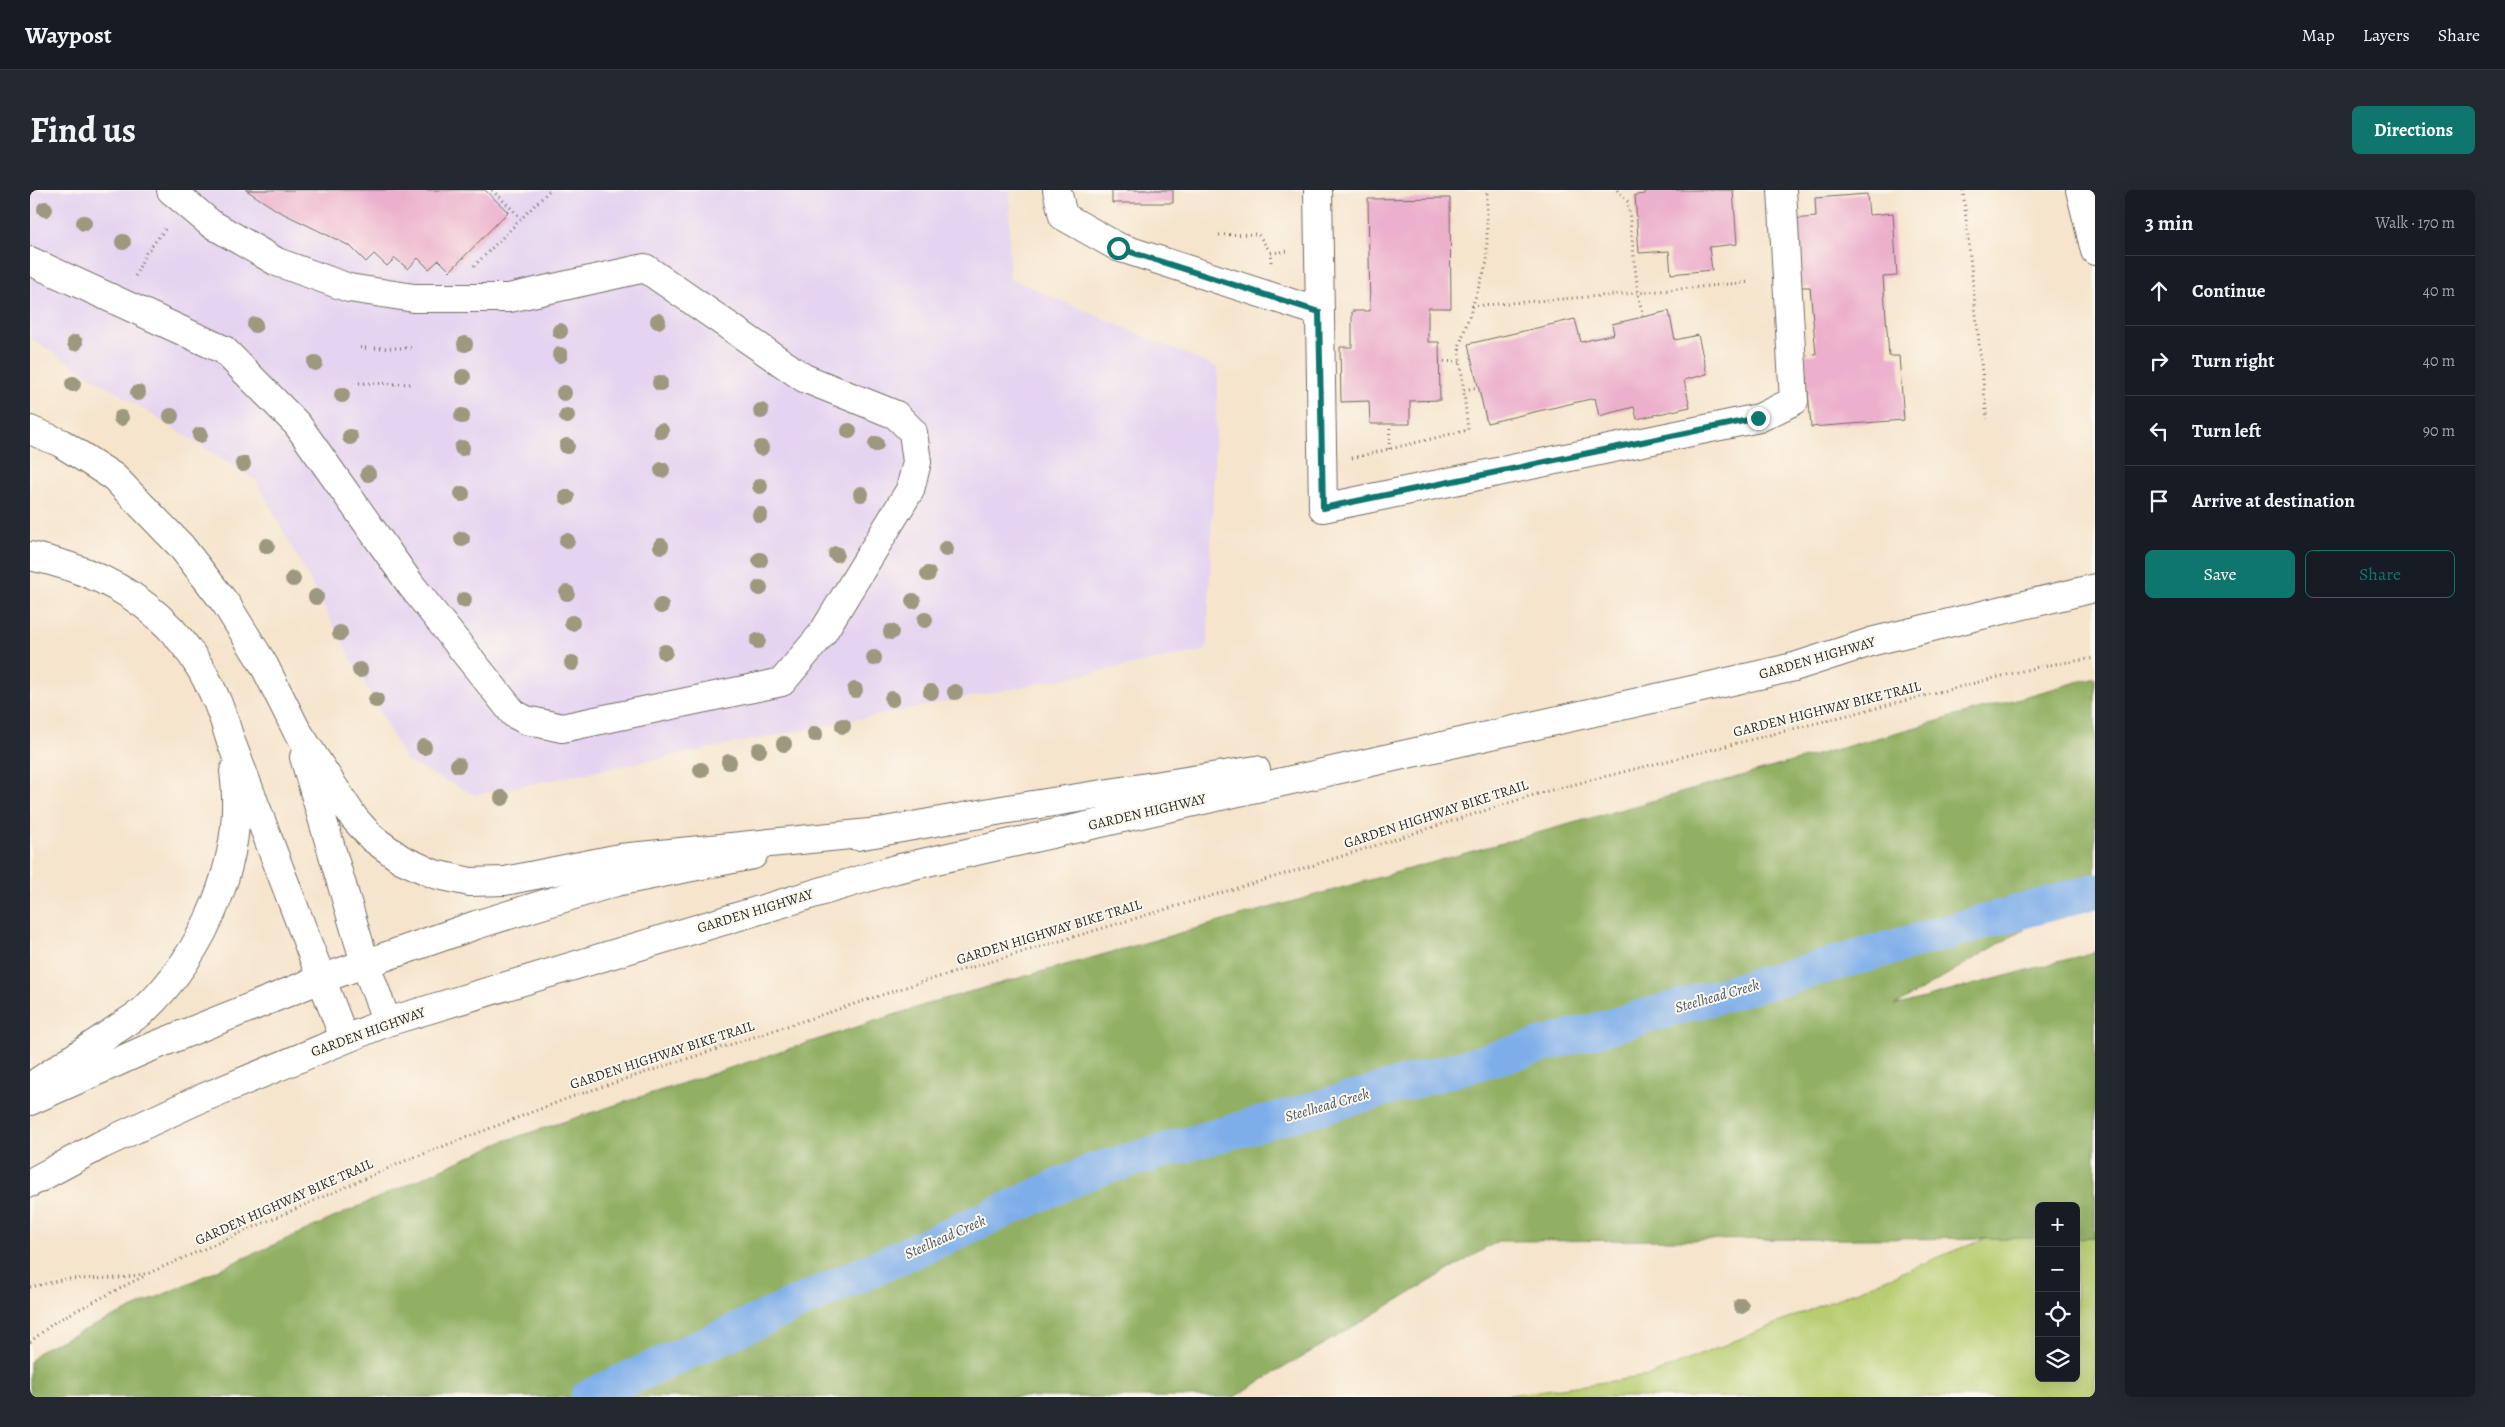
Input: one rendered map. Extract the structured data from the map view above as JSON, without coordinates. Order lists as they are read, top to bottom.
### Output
{
  "streets": {
    "main road": ["GARDEN HIGHWAY"],
    "path": ["GARDEN HIGHWAY BIKE TRAIL"]
  },
  "water": ["Steelhead Creek"],
  "page": {
    "header": "Waypost",
    "nav": ["Map", "Layers", "Share"],
    "title": "Find us",
    "buttons": [
      "Directions",
      ["Save", "Share"]
    ],
    "heading": ["3 min", "Walk · 170 m"],
    "list": [
      ["Continue", "40 m"],
      ["Turn right", "40 m"],
      ["Turn left", "90 m"],
      "Arrive at destination"
    ],
    "map_buttons": ["+", "−"]
  }
}
